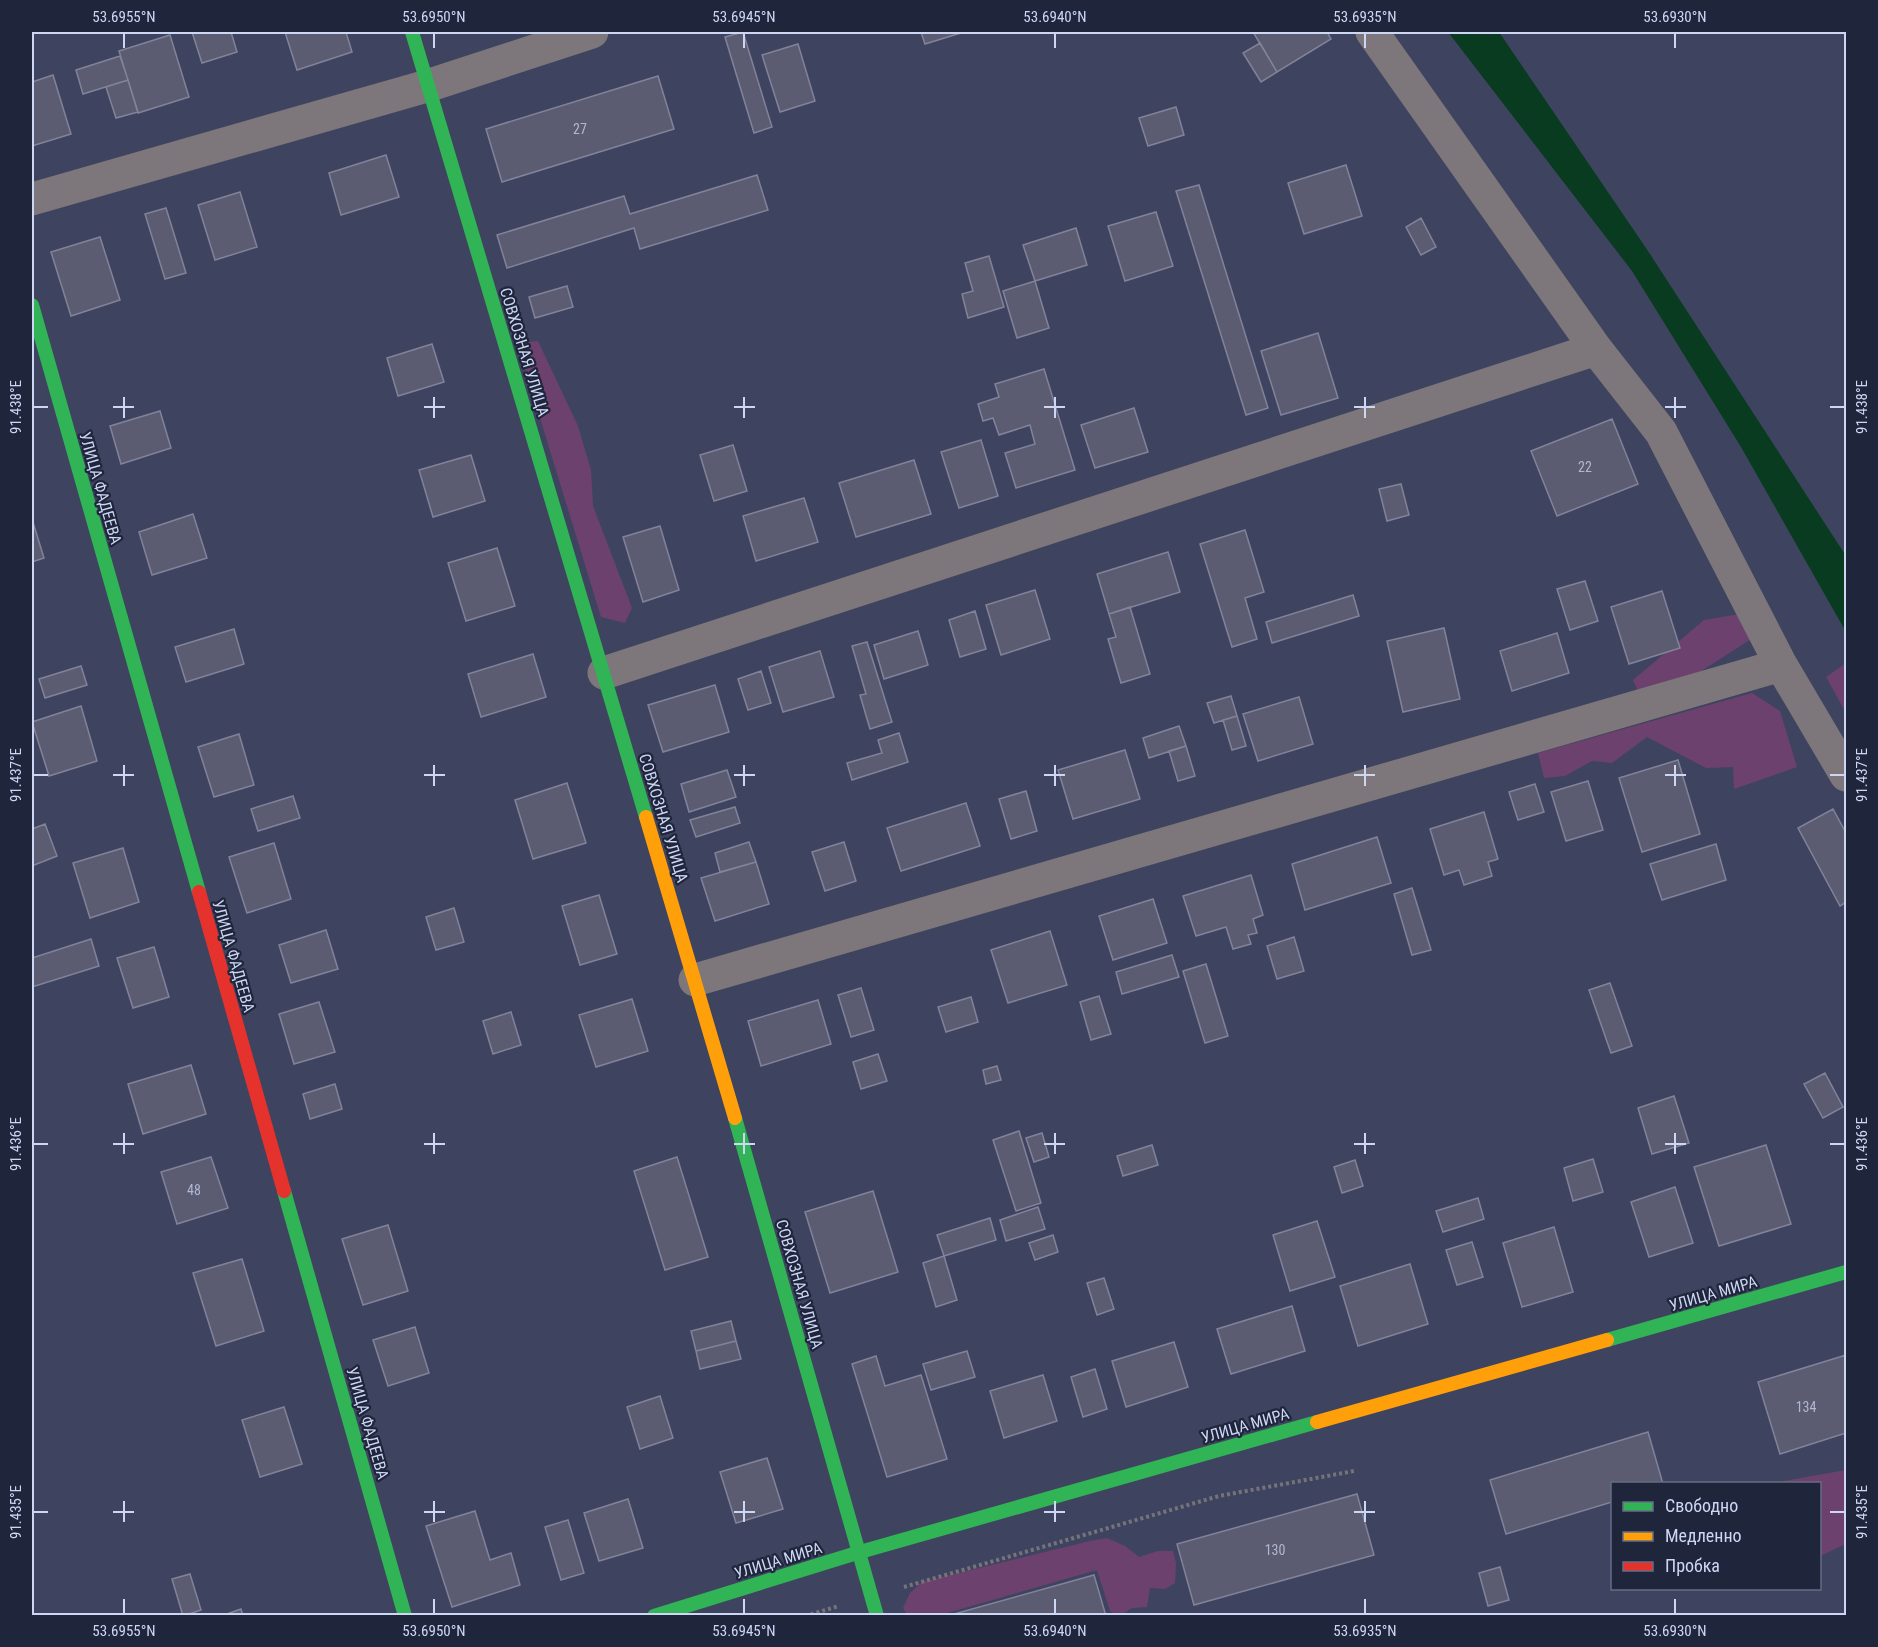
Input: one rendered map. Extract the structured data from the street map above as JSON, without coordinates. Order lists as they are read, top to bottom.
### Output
{
  "streets": {
    "street": ["СОВХОЗНАЯ УЛИЦА", "УЛИЦА ФАДЕЕВА", "УЛИЦА МИРА"]
  },
  "crossings": [
    ["СОВХОЗНАЯ УЛИЦА", "УЛИЦА МИРА"]
  ],
  "house_numbers": [
    "27",
    "22",
    "48",
    "134",
    "130"
  ],
  "legend": ["Свободно", "Медленно", "Пробка"],
  "coordinates": [
    "53.6955°N",
    "53.6950°N",
    "53.6945°N",
    "53.6940°N",
    "53.6935°N",
    "53.6930°N",
    "91.438°E",
    "91.437°E",
    "91.436°E",
    "91.435°E"
  ]
}
